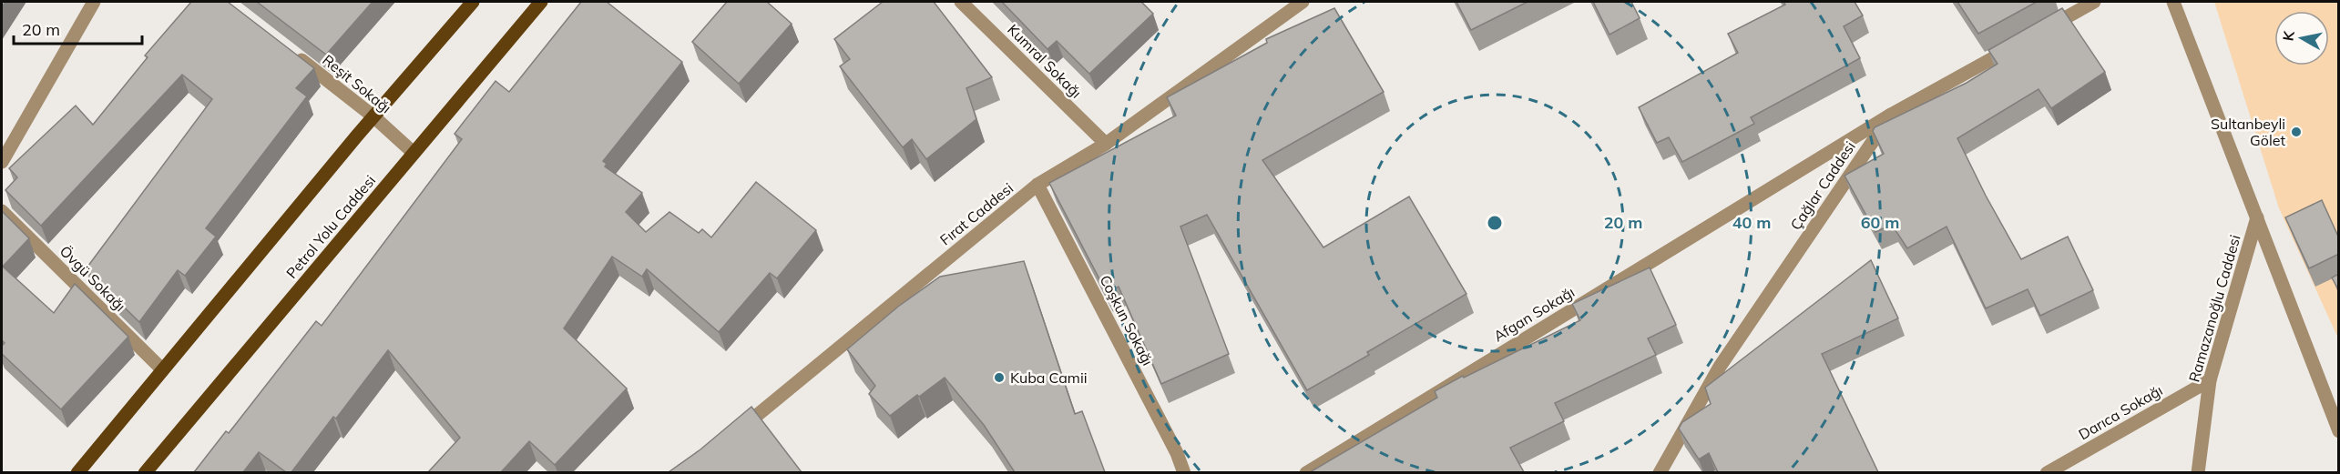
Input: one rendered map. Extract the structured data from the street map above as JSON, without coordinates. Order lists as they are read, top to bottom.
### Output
{
  "streets": {
    "main road": ["Petrol Yolu Caddesi"],
    "street": [
      "Kumral Sokağı",
      "Reşit Sokağı",
      "Çağlar Caddesi",
      "Fırat Caddesi",
      "Övgü Sokağı",
      "Ramazanoğlu Caddesi",
      "Afgan Sokağı",
      "Coşkun Sokağı",
      "Darıca Sokağı"
    ]
  },
  "crossings": [
    ["Kumral Sokağı", "Fırat Caddesi"],
    ["Reşit Sokağı", "Petrol Yolu Caddesi"],
    ["Çağlar Caddesi", "Afgan Sokağı"],
    ["Fırat Caddesi", "Coşkun Sokağı"],
    ["Ramazanoğlu Caddesi", "Darıca Sokağı"]
  ],
  "places": ["Sultanbeyli Gölet", "Kuba Camii"],
  "scale_bar": "20 m",
  "north": "left",
  "rings": ["20 m", "40 m", "60 m"]
}
